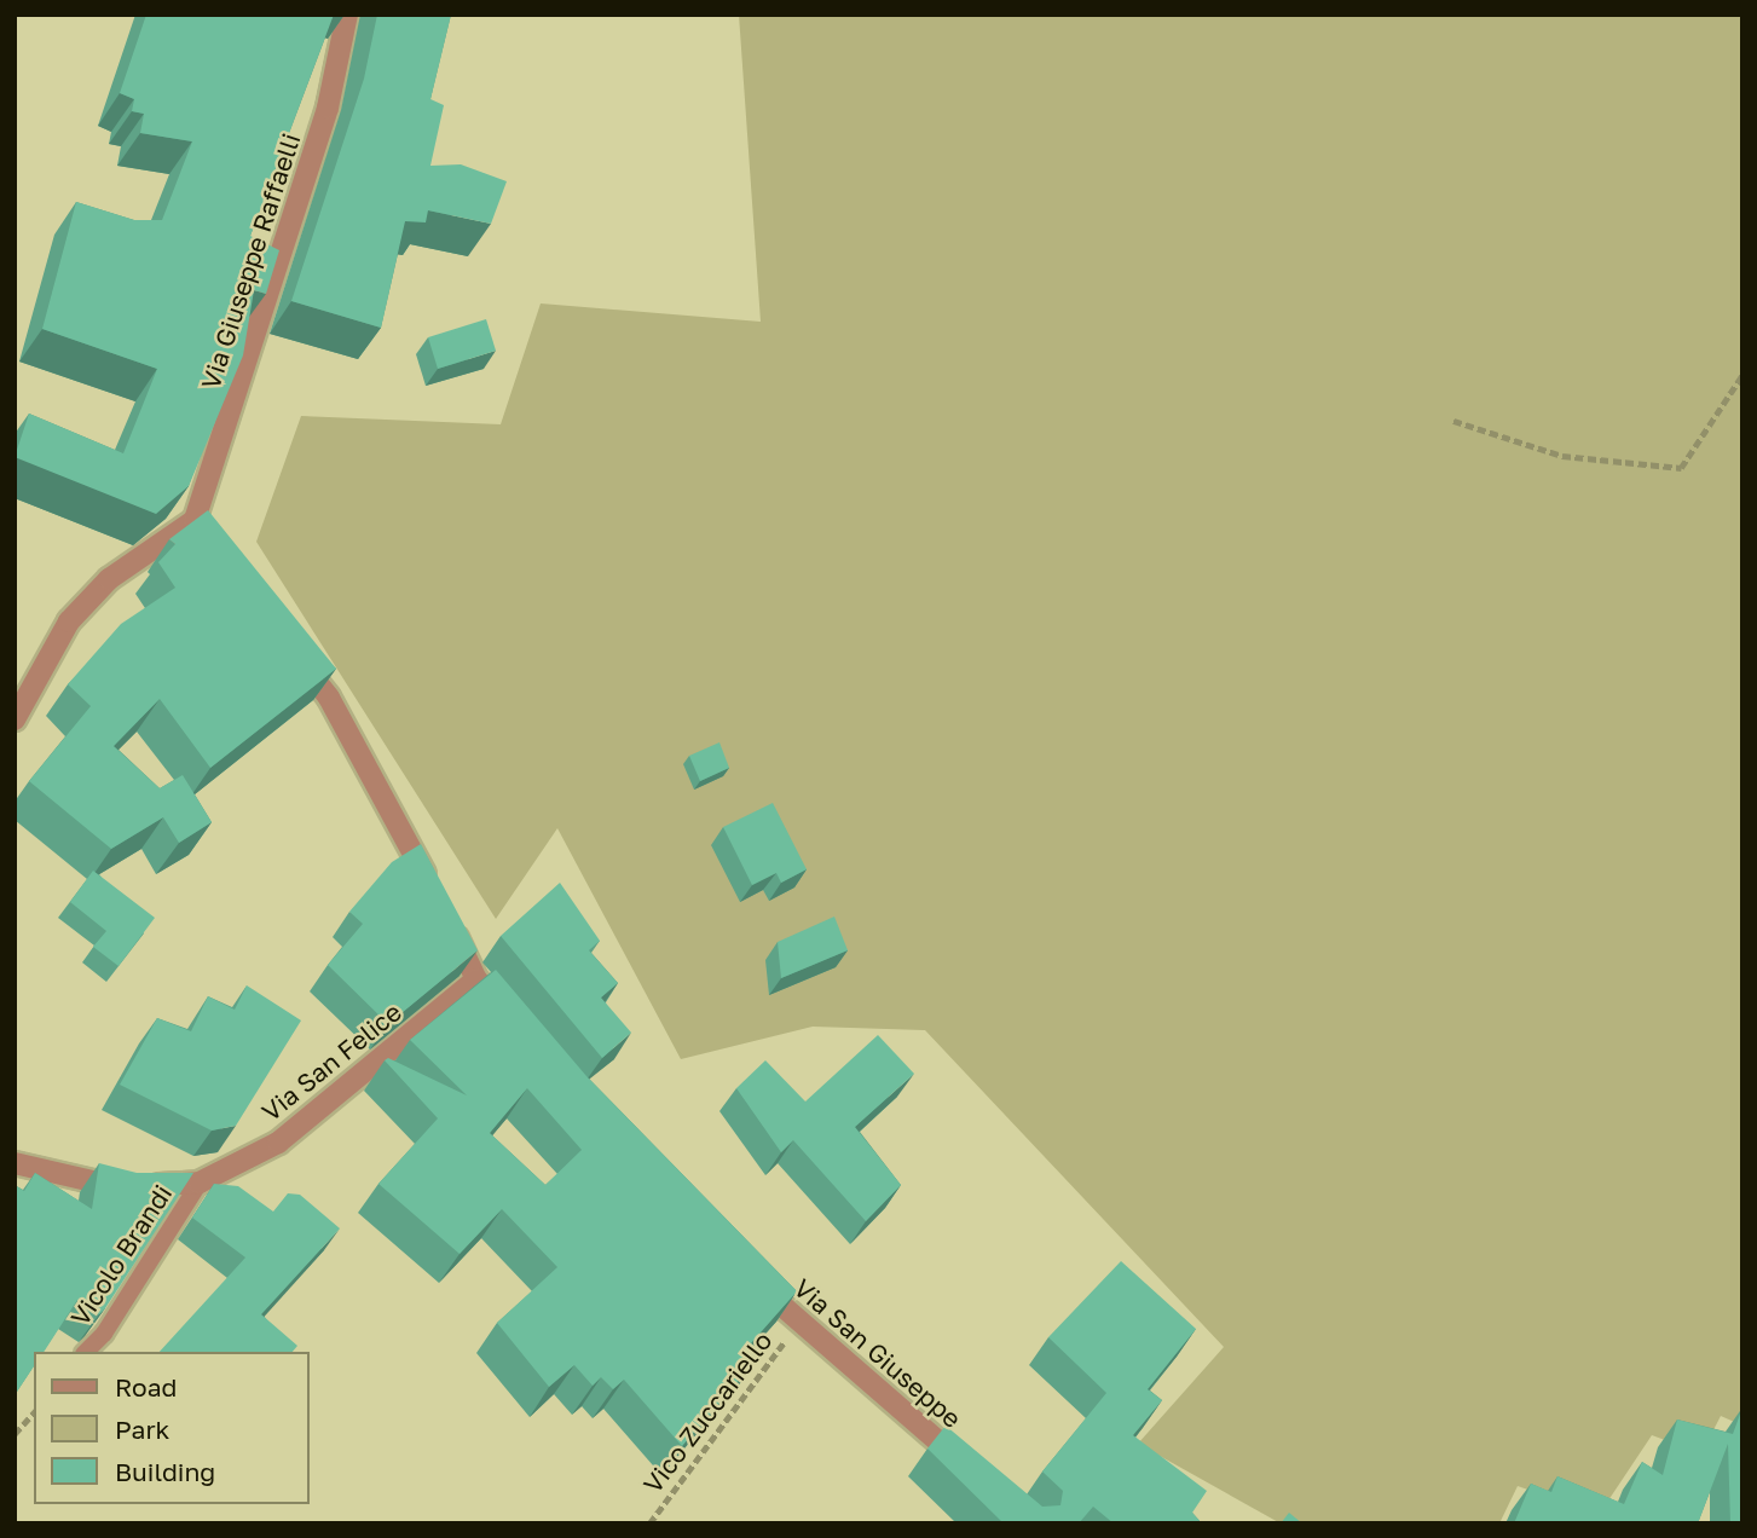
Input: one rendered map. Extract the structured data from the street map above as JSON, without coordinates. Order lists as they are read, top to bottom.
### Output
{
  "streets": {
    "street": ["Via Giuseppe Raffaelli", "Via San Felice", "Via San Giuseppe"],
    "lane": ["Vicolo Brandi"],
    "path": ["Vico Zuccariello"]
  },
  "crossings": [
    ["Via San Felice", "Vicolo Brandi"],
    ["Via San Giuseppe", "Vico Zuccariello"]
  ],
  "legend": ["Road", "Park", "Building"]
}
